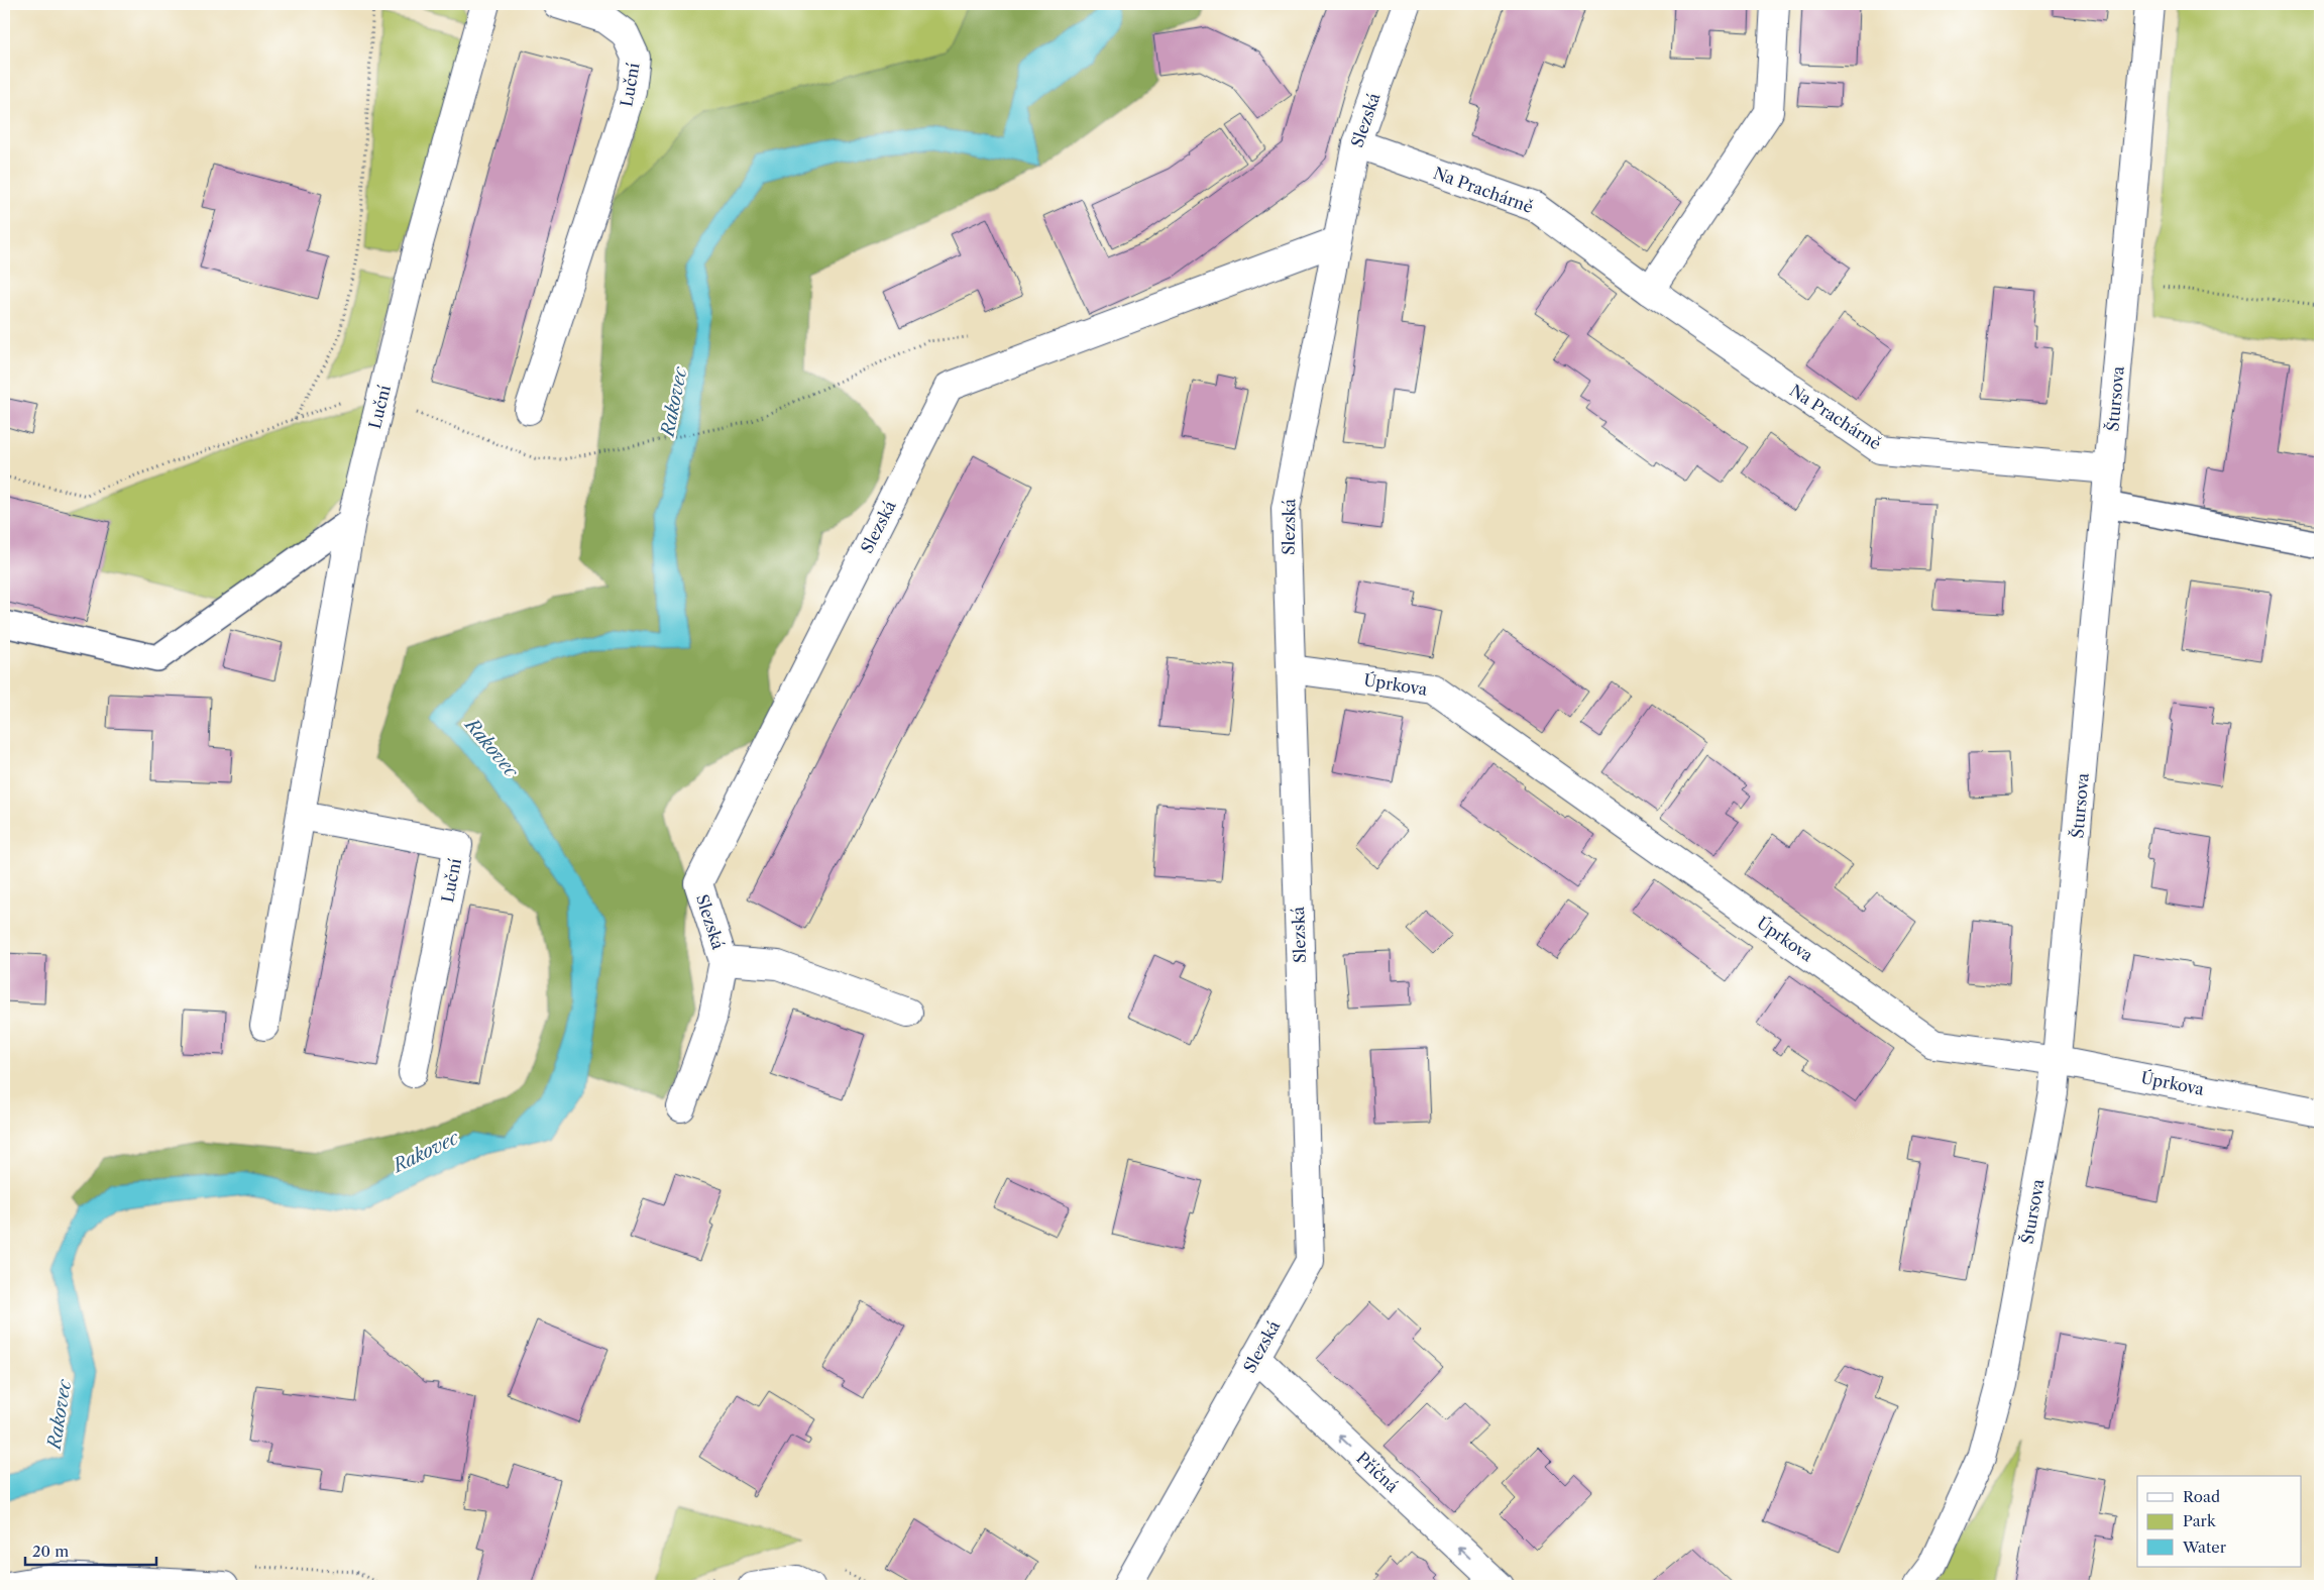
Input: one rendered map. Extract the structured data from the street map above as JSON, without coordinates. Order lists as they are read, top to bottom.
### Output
{
  "streets": {
    "street": [
      "Luční",
      "Slezská",
      "Na Prachárně",
      "Štursova",
      "Úprkova",
      "Příčná"
    ]
  },
  "crossings": [
    ["Slezská", "Na Prachárně"],
    ["Slezská", "Úprkova"],
    ["Slezská", "Příčná"],
    ["Na Prachárně", "Štursova"],
    ["Štursova", "Úprkova"]
  ],
  "one_way": ["Příčná"],
  "water": ["Rakovec"],
  "legend": ["Road", "Park", "Water"],
  "scale_bar": "20 m"
}
